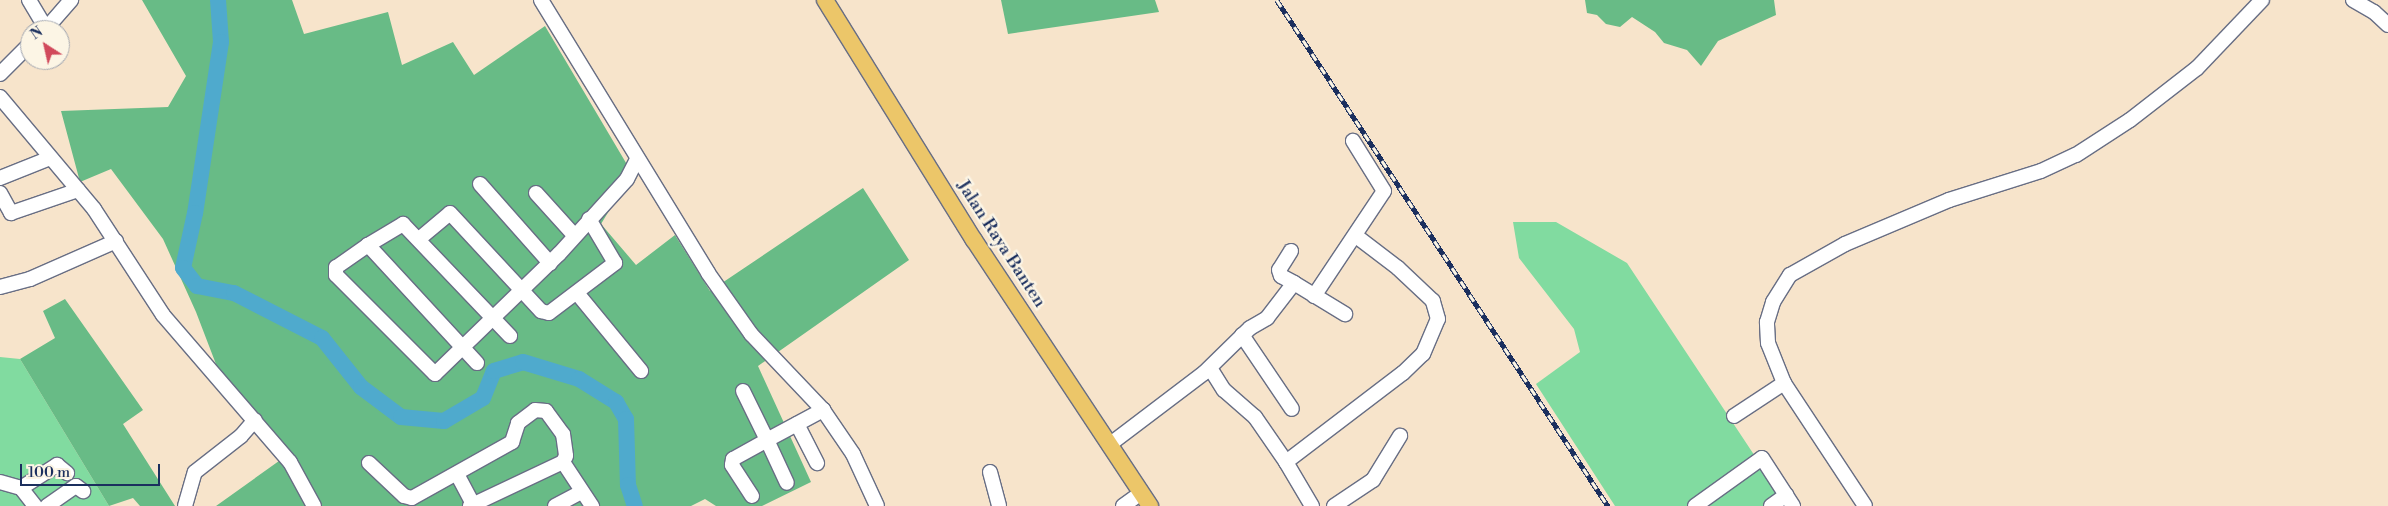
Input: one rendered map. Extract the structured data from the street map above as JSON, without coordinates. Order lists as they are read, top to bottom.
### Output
{
  "streets": {
    "main road": ["Jalan Raya Banten"]
  },
  "scale_bar": "100 m",
  "north": "top left"
}
